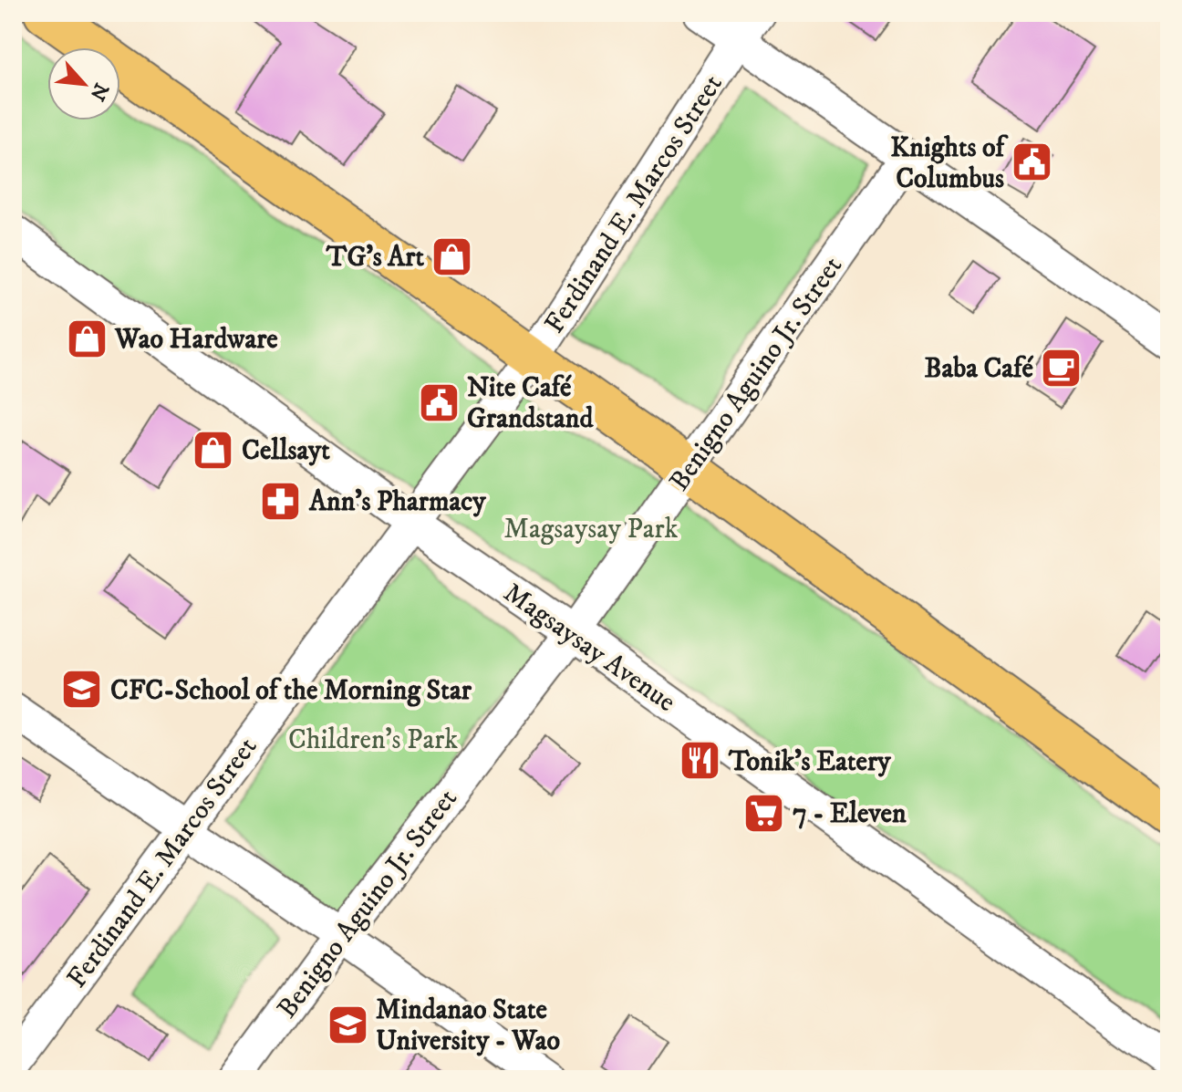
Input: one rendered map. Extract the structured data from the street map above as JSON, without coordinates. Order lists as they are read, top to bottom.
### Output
{
  "streets": {
    "street": ["Ferdinand E. Marcos Street", "Benigno Aguino Jr. Street", "Magsaysay Avenue"]
  },
  "crossings": [
    ["Ferdinand E. Marcos Street", "Magsaysay Avenue"],
    ["Benigno Aguino Jr. Street", "Magsaysay Avenue"]
  ],
  "parks": ["Magsaysay Park", "Children's Park"],
  "places": {
    "public building": ["Knights of Columbus", "Nite Café Grandstand"],
    "shop": ["TG's Art", "Wao Hardware", "Cellsayt"],
    "cafe": ["Baba Café"],
    "pharmacy": ["Ann's Pharmacy"],
    "school or university": ["CFC-School of the Morning Star", "Mindanao State University - Wao"],
    "restaurant": ["Tonik's Eatery"],
    "supermarket": ["7 - Eleven"]
  },
  "north": "bottom right"
}
